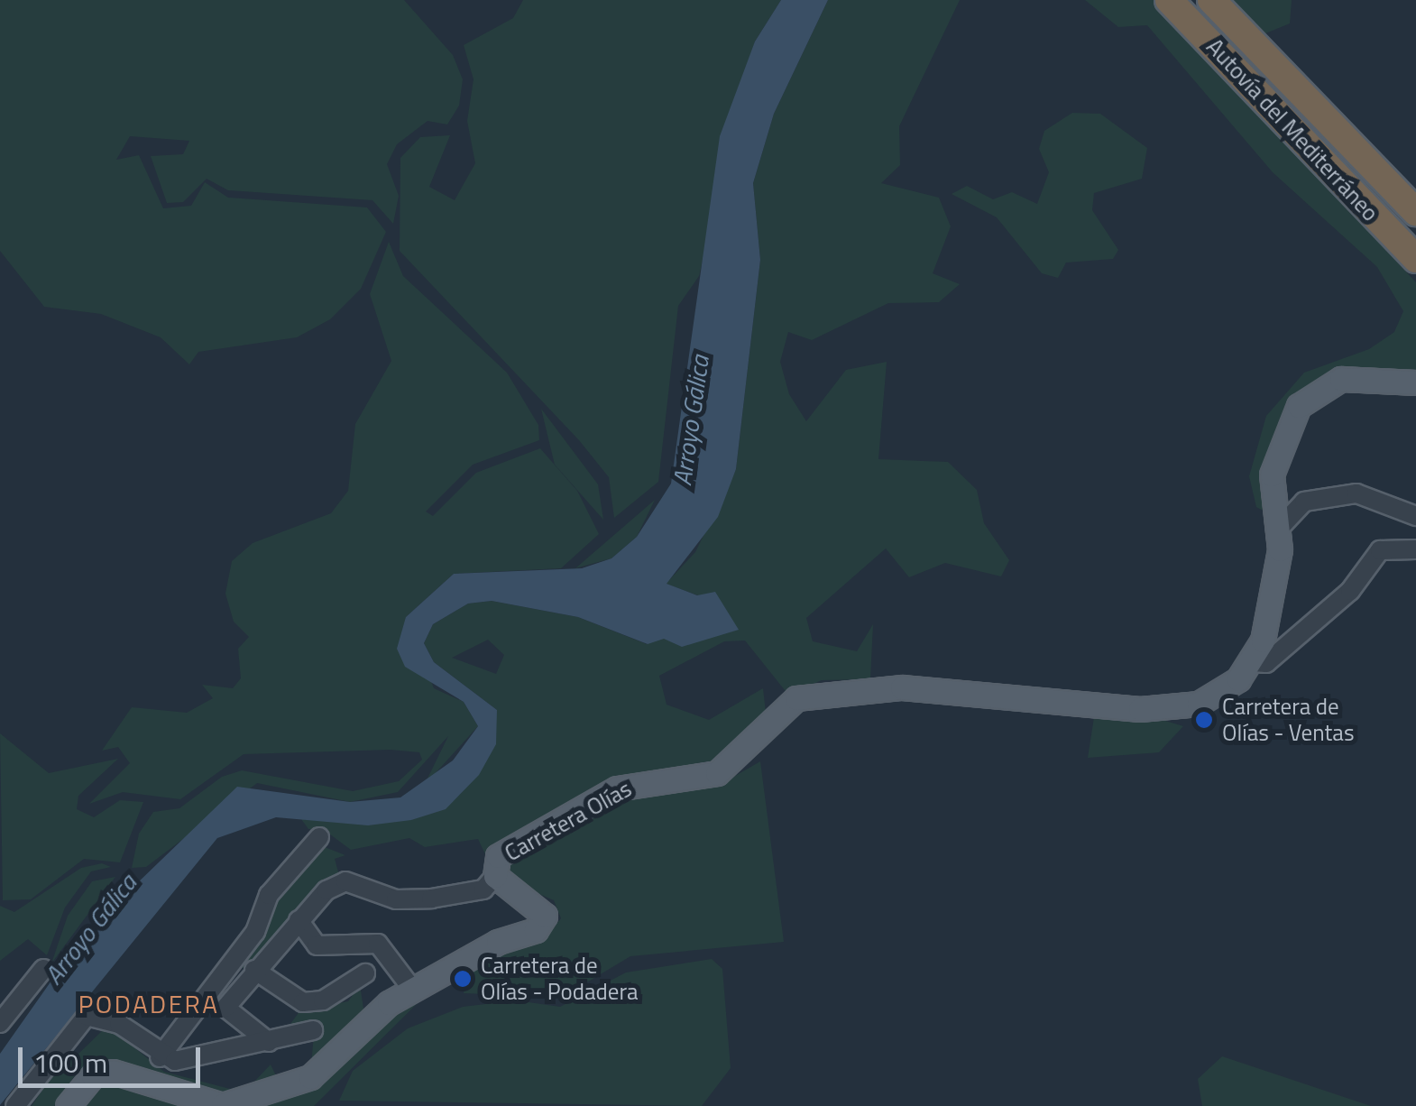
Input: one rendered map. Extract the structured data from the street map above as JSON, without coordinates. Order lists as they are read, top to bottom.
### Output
{
  "streets": {
    "highway": ["Autovía del Mediterráneo"],
    "main road": ["Carretera Olías"]
  },
  "districts": ["PODADERA"],
  "water": ["Arroyo Gálica"],
  "places": ["Carretera de Olías - Ventas", "Carretera de Olías - Podadera"],
  "scale_bar": "100 m"
}
